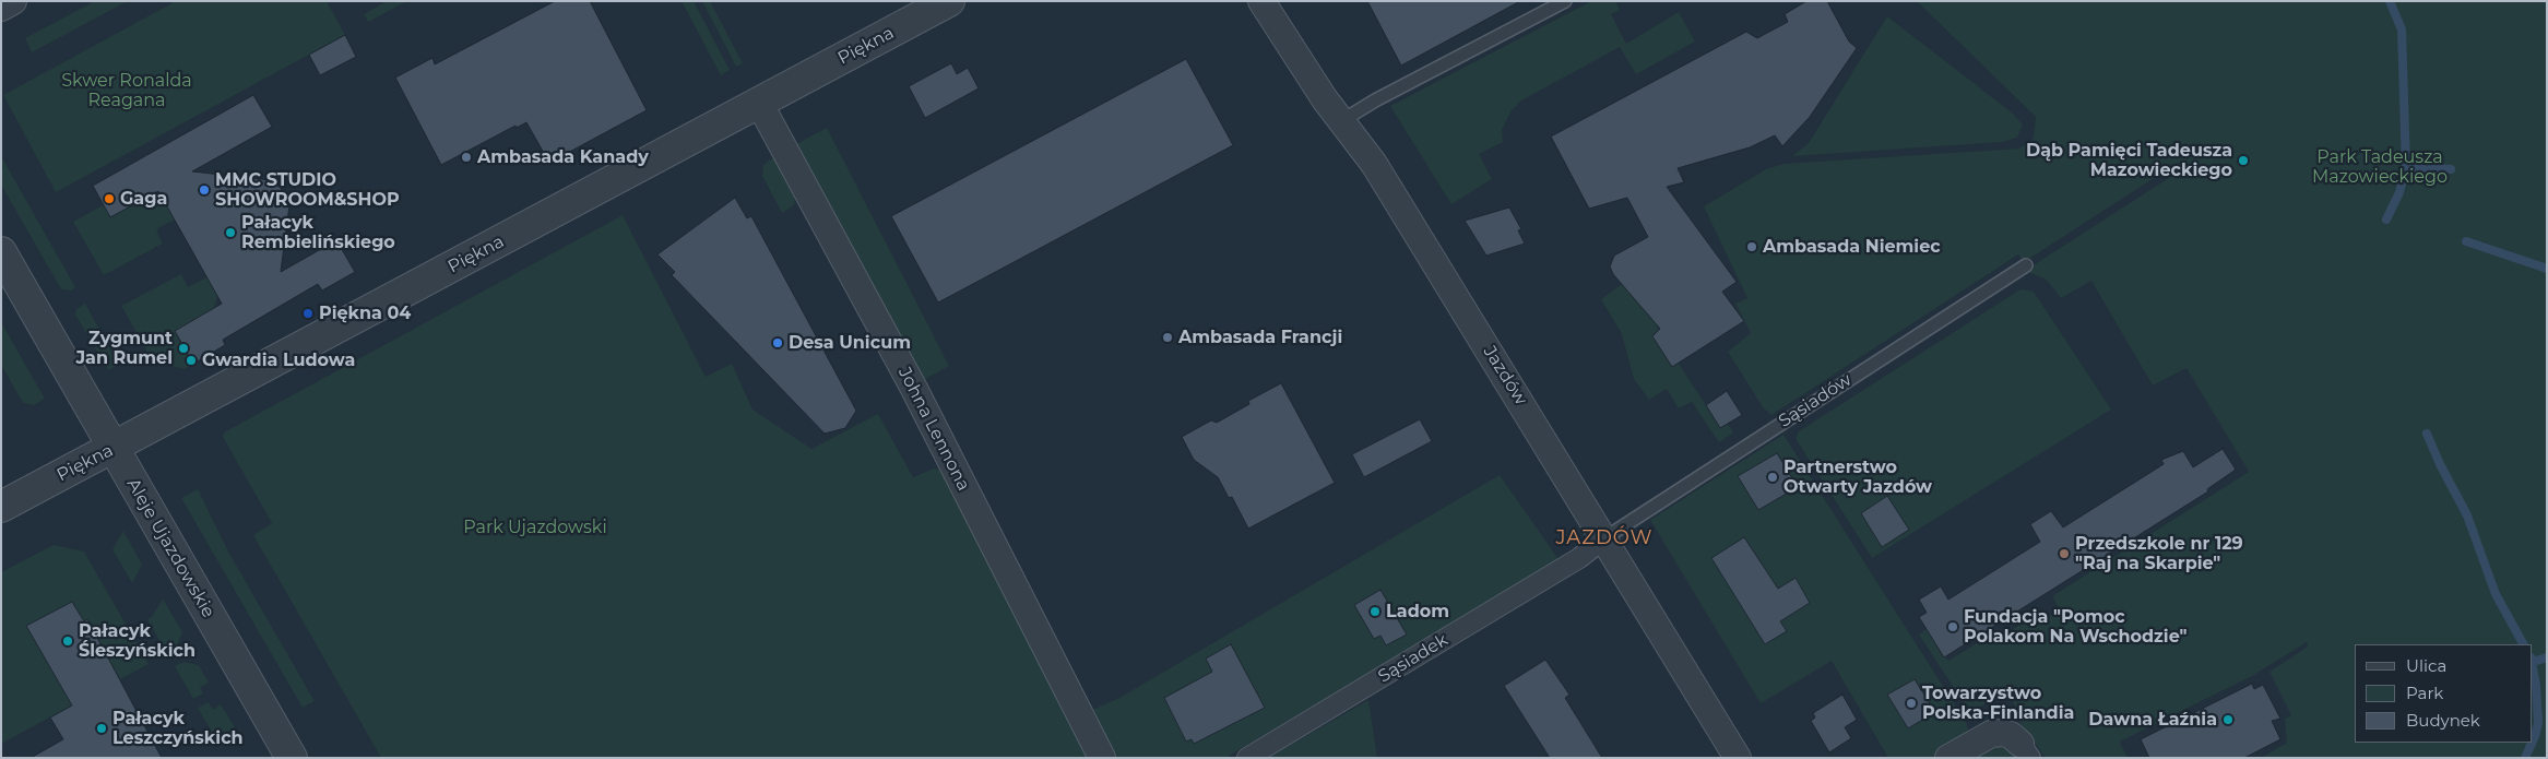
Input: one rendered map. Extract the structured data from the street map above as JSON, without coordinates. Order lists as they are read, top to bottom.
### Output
{
  "streets": {
    "street": [
      "Piękna",
      "Jazdów",
      "Johna Lennona",
      "Aleje Ujazdowskie",
      "Sąsiadek"
    ],
    "lane": ["Sąsiadów"]
  },
  "crossings": [
    ["Piękna", "Johna Lennona"],
    ["Piękna", "Aleje Ujazdowskie"],
    ["Jazdów", "Sąsiadów"],
    ["Jazdów", "Sąsiadek"],
    ["Sąsiadów", "Sąsiadek"]
  ],
  "districts": ["JAZDÓW"],
  "parks": ["Skwer Ronalda Reagana", "Park Tadeusza Mazowieckiego", "Park Ujazdowski"],
  "places": [
    "Ambasada Kanady",
    "Dąb Pamięci Tadeusza Mazowieckiego",
    "MMC STUDIO SHOWROOM&SHOP",
    "Gaga",
    "Pałacyk Rembielińskiego",
    "Ambasada Niemiec",
    "Piękna 04",
    "Ambasada Francji",
    "Desa Unicum",
    "Zygmunt Jan Rumel",
    "Gwardia Ludowa",
    "Partnerstwo Otwarty Jazdów",
    "Przedszkole nr 129 \"Raj na Skarpie\"",
    "Ladom",
    "Fundacja \"Pomoc Polakom Na Wschodzie\"",
    "Pałacyk Śleszyńskich",
    "Towarzystwo Polska-Finlandia",
    "Dawna Łaźnia",
    "Pałacyk Leszczyńskich"
  ],
  "legend": ["Ulica", "Park", "Budynek"]
}
